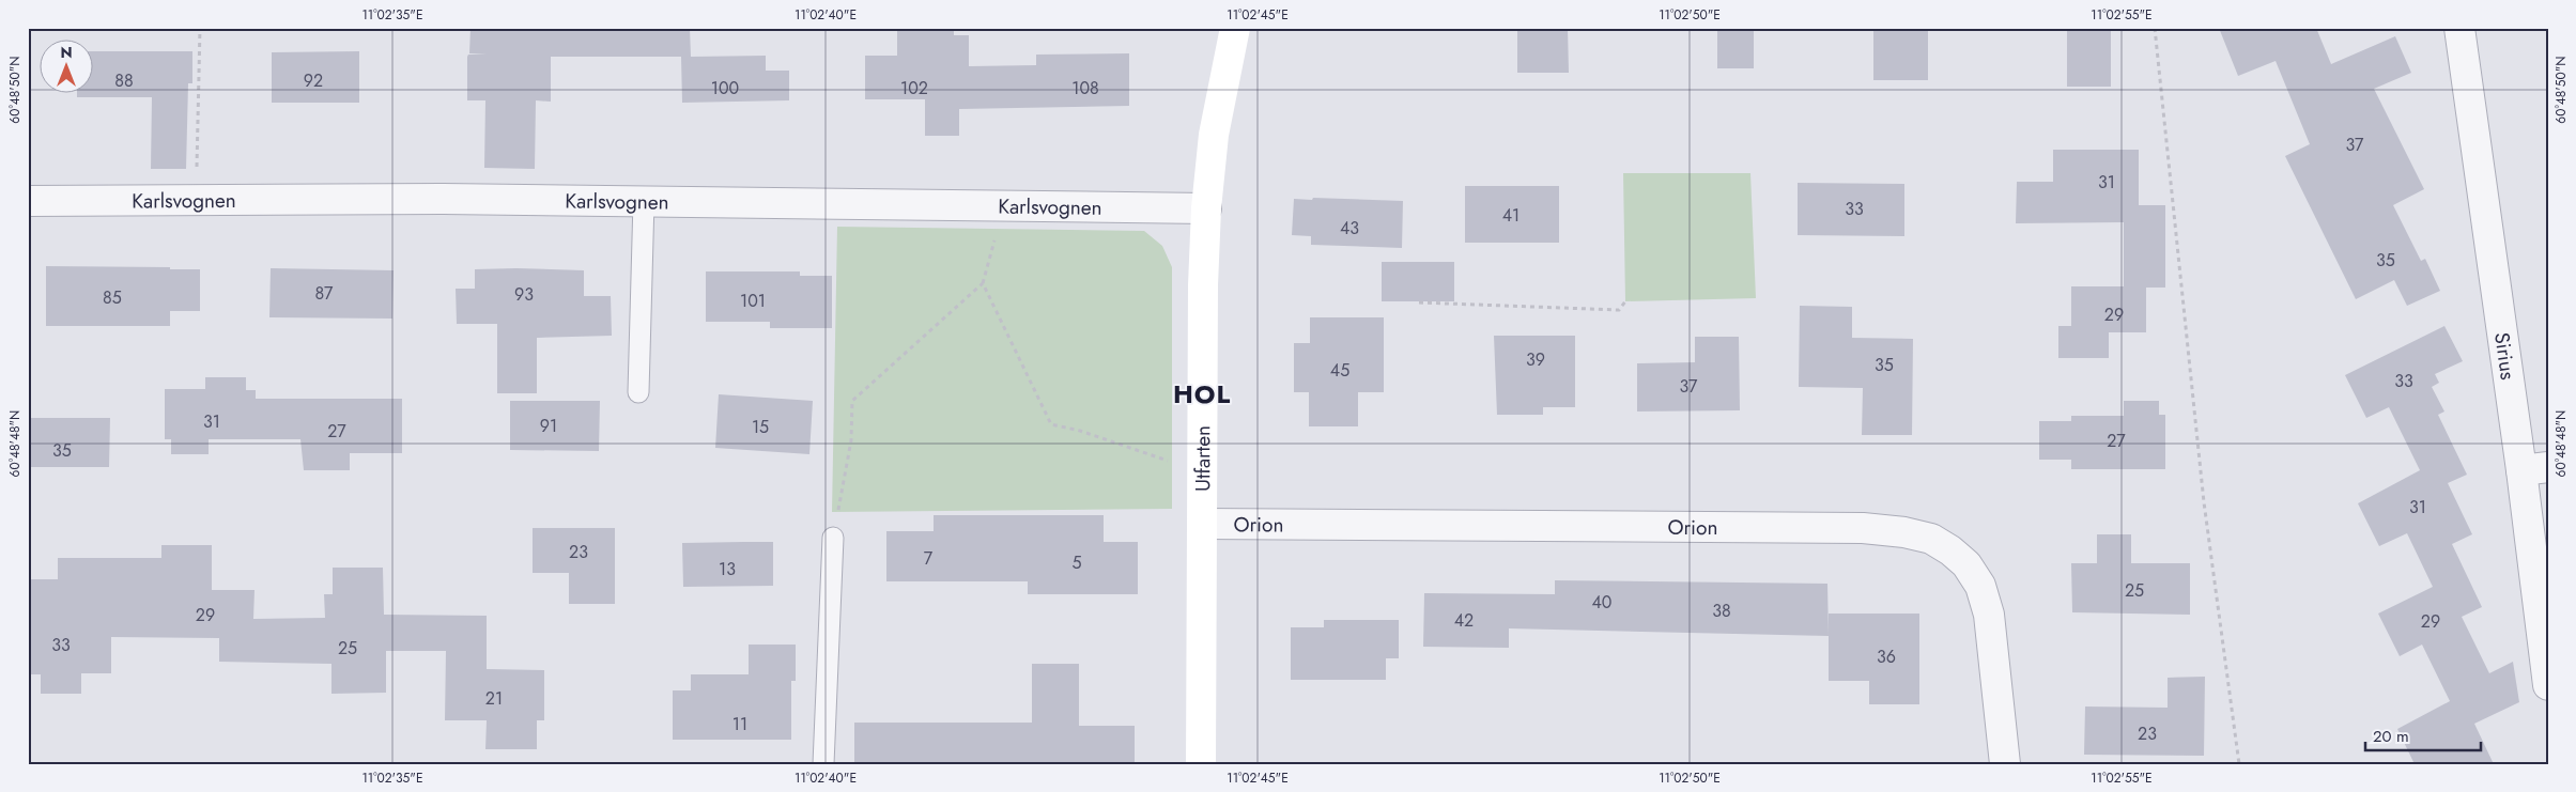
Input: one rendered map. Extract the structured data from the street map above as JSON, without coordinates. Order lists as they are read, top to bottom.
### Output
{
  "streets": {
    "main road": ["Utfarten"],
    "street": ["Karlsvognen", "Sirius", "Orion"]
  },
  "crossings": [
    ["Karlsvognen", "Utfarten"],
    ["Utfarten", "Orion"]
  ],
  "districts": ["HOL"],
  "house_numbers": [
    "88",
    "92",
    "100",
    "102",
    "108",
    "37",
    "31",
    "33",
    "41",
    "43",
    "35",
    "87",
    "93",
    "85",
    "101",
    "29",
    "39",
    "35",
    "45",
    "33",
    "37",
    "31",
    "91",
    "15",
    "27",
    "27",
    "35",
    "31",
    "23",
    "7",
    "5",
    "13",
    "25",
    "40",
    "38",
    "29",
    "42",
    "29",
    "33",
    "25",
    "36",
    "21",
    "11",
    "23"
  ],
  "scale_bar": "20 m",
  "north": "top",
  "coordinates": [
    "11°02'35\"E",
    "11°02'40\"E",
    "11°02'45\"E",
    "11°02'50\"E",
    "11°02'55\"E",
    "60°48'50\"N",
    "60°48'48\"N"
  ]
}
